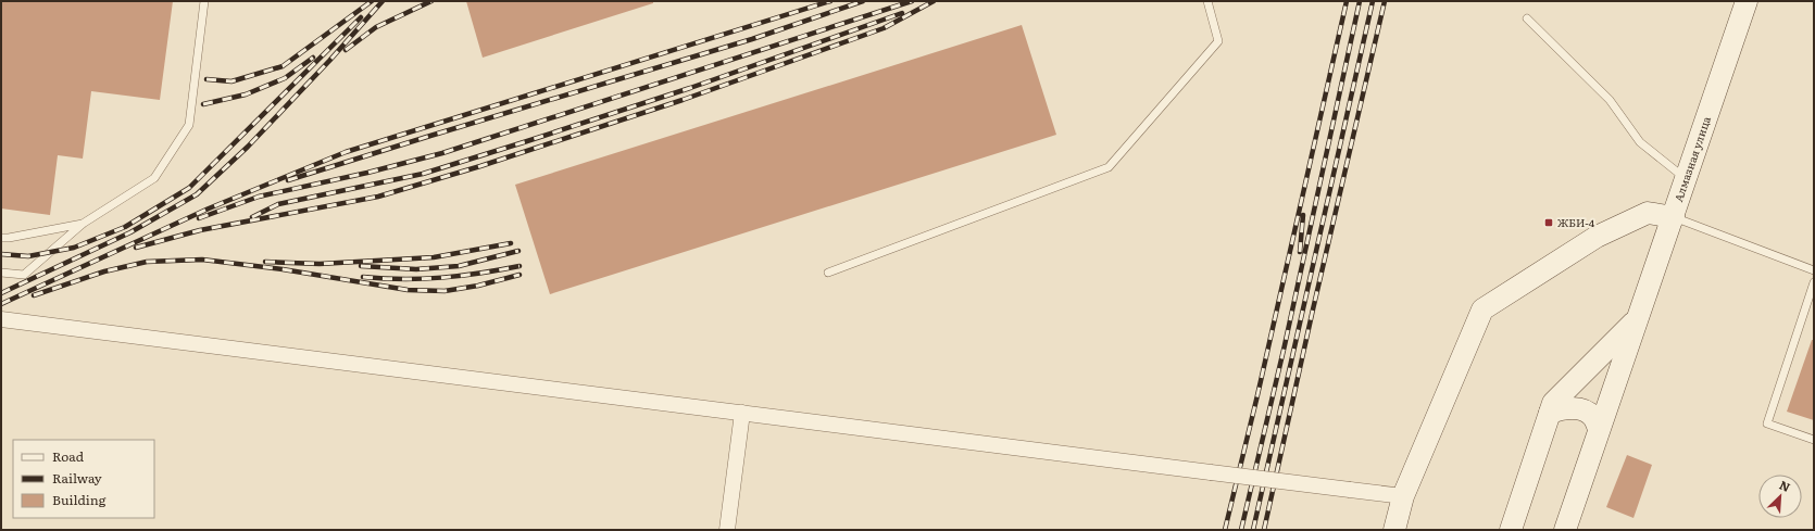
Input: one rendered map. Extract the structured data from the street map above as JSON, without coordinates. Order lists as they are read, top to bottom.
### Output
{
  "streets": {
    "street": ["Алмазная улица"]
  },
  "places": {
    "transit": ["ЖБИ-4"]
  },
  "legend": ["Road", "Railway", "Building"],
  "north": "top right"
}
